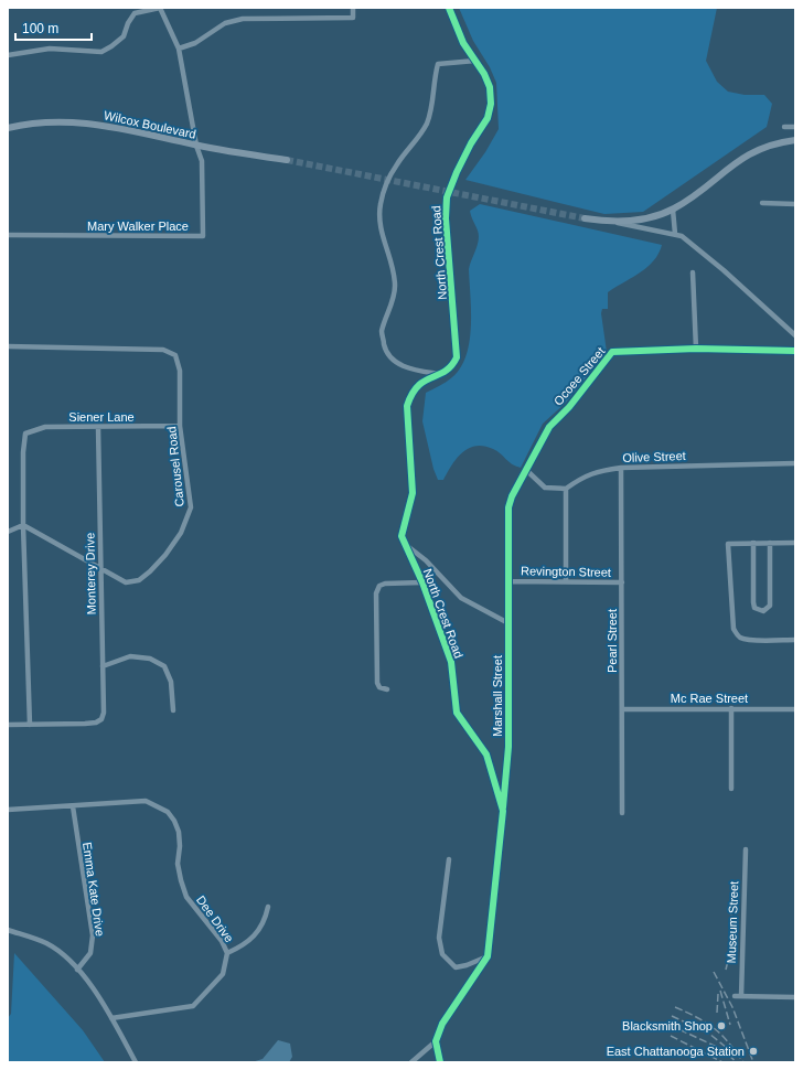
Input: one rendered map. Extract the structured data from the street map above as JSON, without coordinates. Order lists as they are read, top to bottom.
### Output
{
  "streets": {
    "main road": ["Wilcox Boulevard"],
    "street": [
      "Mary Walker Place",
      "North Crest Road",
      "Ocoee Street",
      "Siener Lane",
      "Olive Street",
      "Carousel Road",
      "Revington Street",
      "Monterey Drive",
      "Pearl Street",
      "Marshall Street",
      "Mc Rae Street",
      "Emma Kate Drive",
      "Dee Drive",
      "Museum Street"
    ]
  },
  "crossings": [
    ["Wilcox Boulevard", "Mary Walker Place"],
    ["North Crest Road", "Marshall Street"],
    ["Ocoee Street", "Revington Street"],
    ["Ocoee Street", "Marshall Street"],
    ["Siener Lane", "Carousel Road"],
    ["Siener Lane", "Monterey Drive"],
    ["Olive Street", "Pearl Street"],
    ["Carousel Road", "Monterey Drive"],
    ["Revington Street", "Pearl Street"],
    ["Revington Street", "Marshall Street"],
    ["Pearl Street", "Mc Rae Street"],
    ["Emma Kate Drive", "Dee Drive"]
  ],
  "places": ["Blacksmith Shop", "East Chattanooga Station"],
  "scale_bar": "100 m"
}
